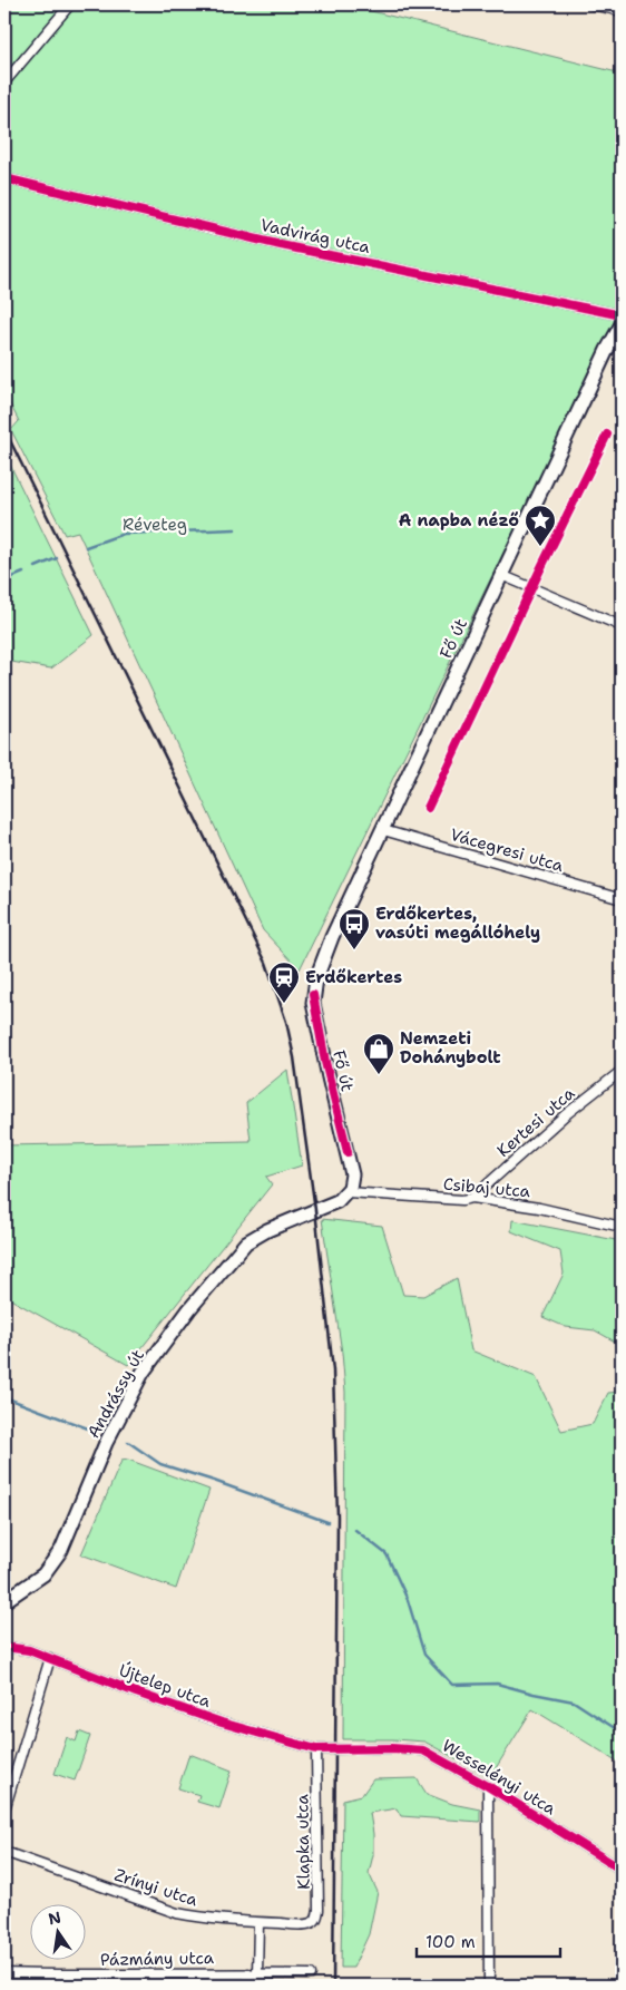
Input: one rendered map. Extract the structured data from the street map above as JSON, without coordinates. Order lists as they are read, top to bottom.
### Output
{
  "streets": {
    "main road": ["Fő út", "Andrássy út"],
    "street": [
      "Vadvirág utca",
      "Vácegresi utca",
      "Kertesi utca",
      "Csibaj utca",
      "Újtelep utca",
      "Wesselényi utca",
      "Klapka utca",
      "Zrínyi utca",
      "Pázmány utca"
    ]
  },
  "crossings": [
    ["Fő út", "Vácegresi utca"],
    ["Fő út", "Csibaj utca"],
    ["Fő út", "Andrássy út"],
    ["Kertesi utca", "Csibaj utca"],
    ["Csibaj utca", "Andrássy út"],
    ["Újtelep utca", "Wesselényi utca"],
    ["Újtelep utca", "Klapka utca"],
    ["Wesselényi utca", "Klapka utca"],
    ["Klapka utca", "Zrínyi utca"]
  ],
  "parks": ["Réveteg"],
  "places": {
    "place": ["A napba néző"],
    "bus stop": ["Erdőkertes, vasúti megállóhely"],
    "station": ["Erdőkertes"],
    "shop": ["Nemzeti Dohánybolt"]
  },
  "scale_bar": "100 m",
  "north": "top"
}
